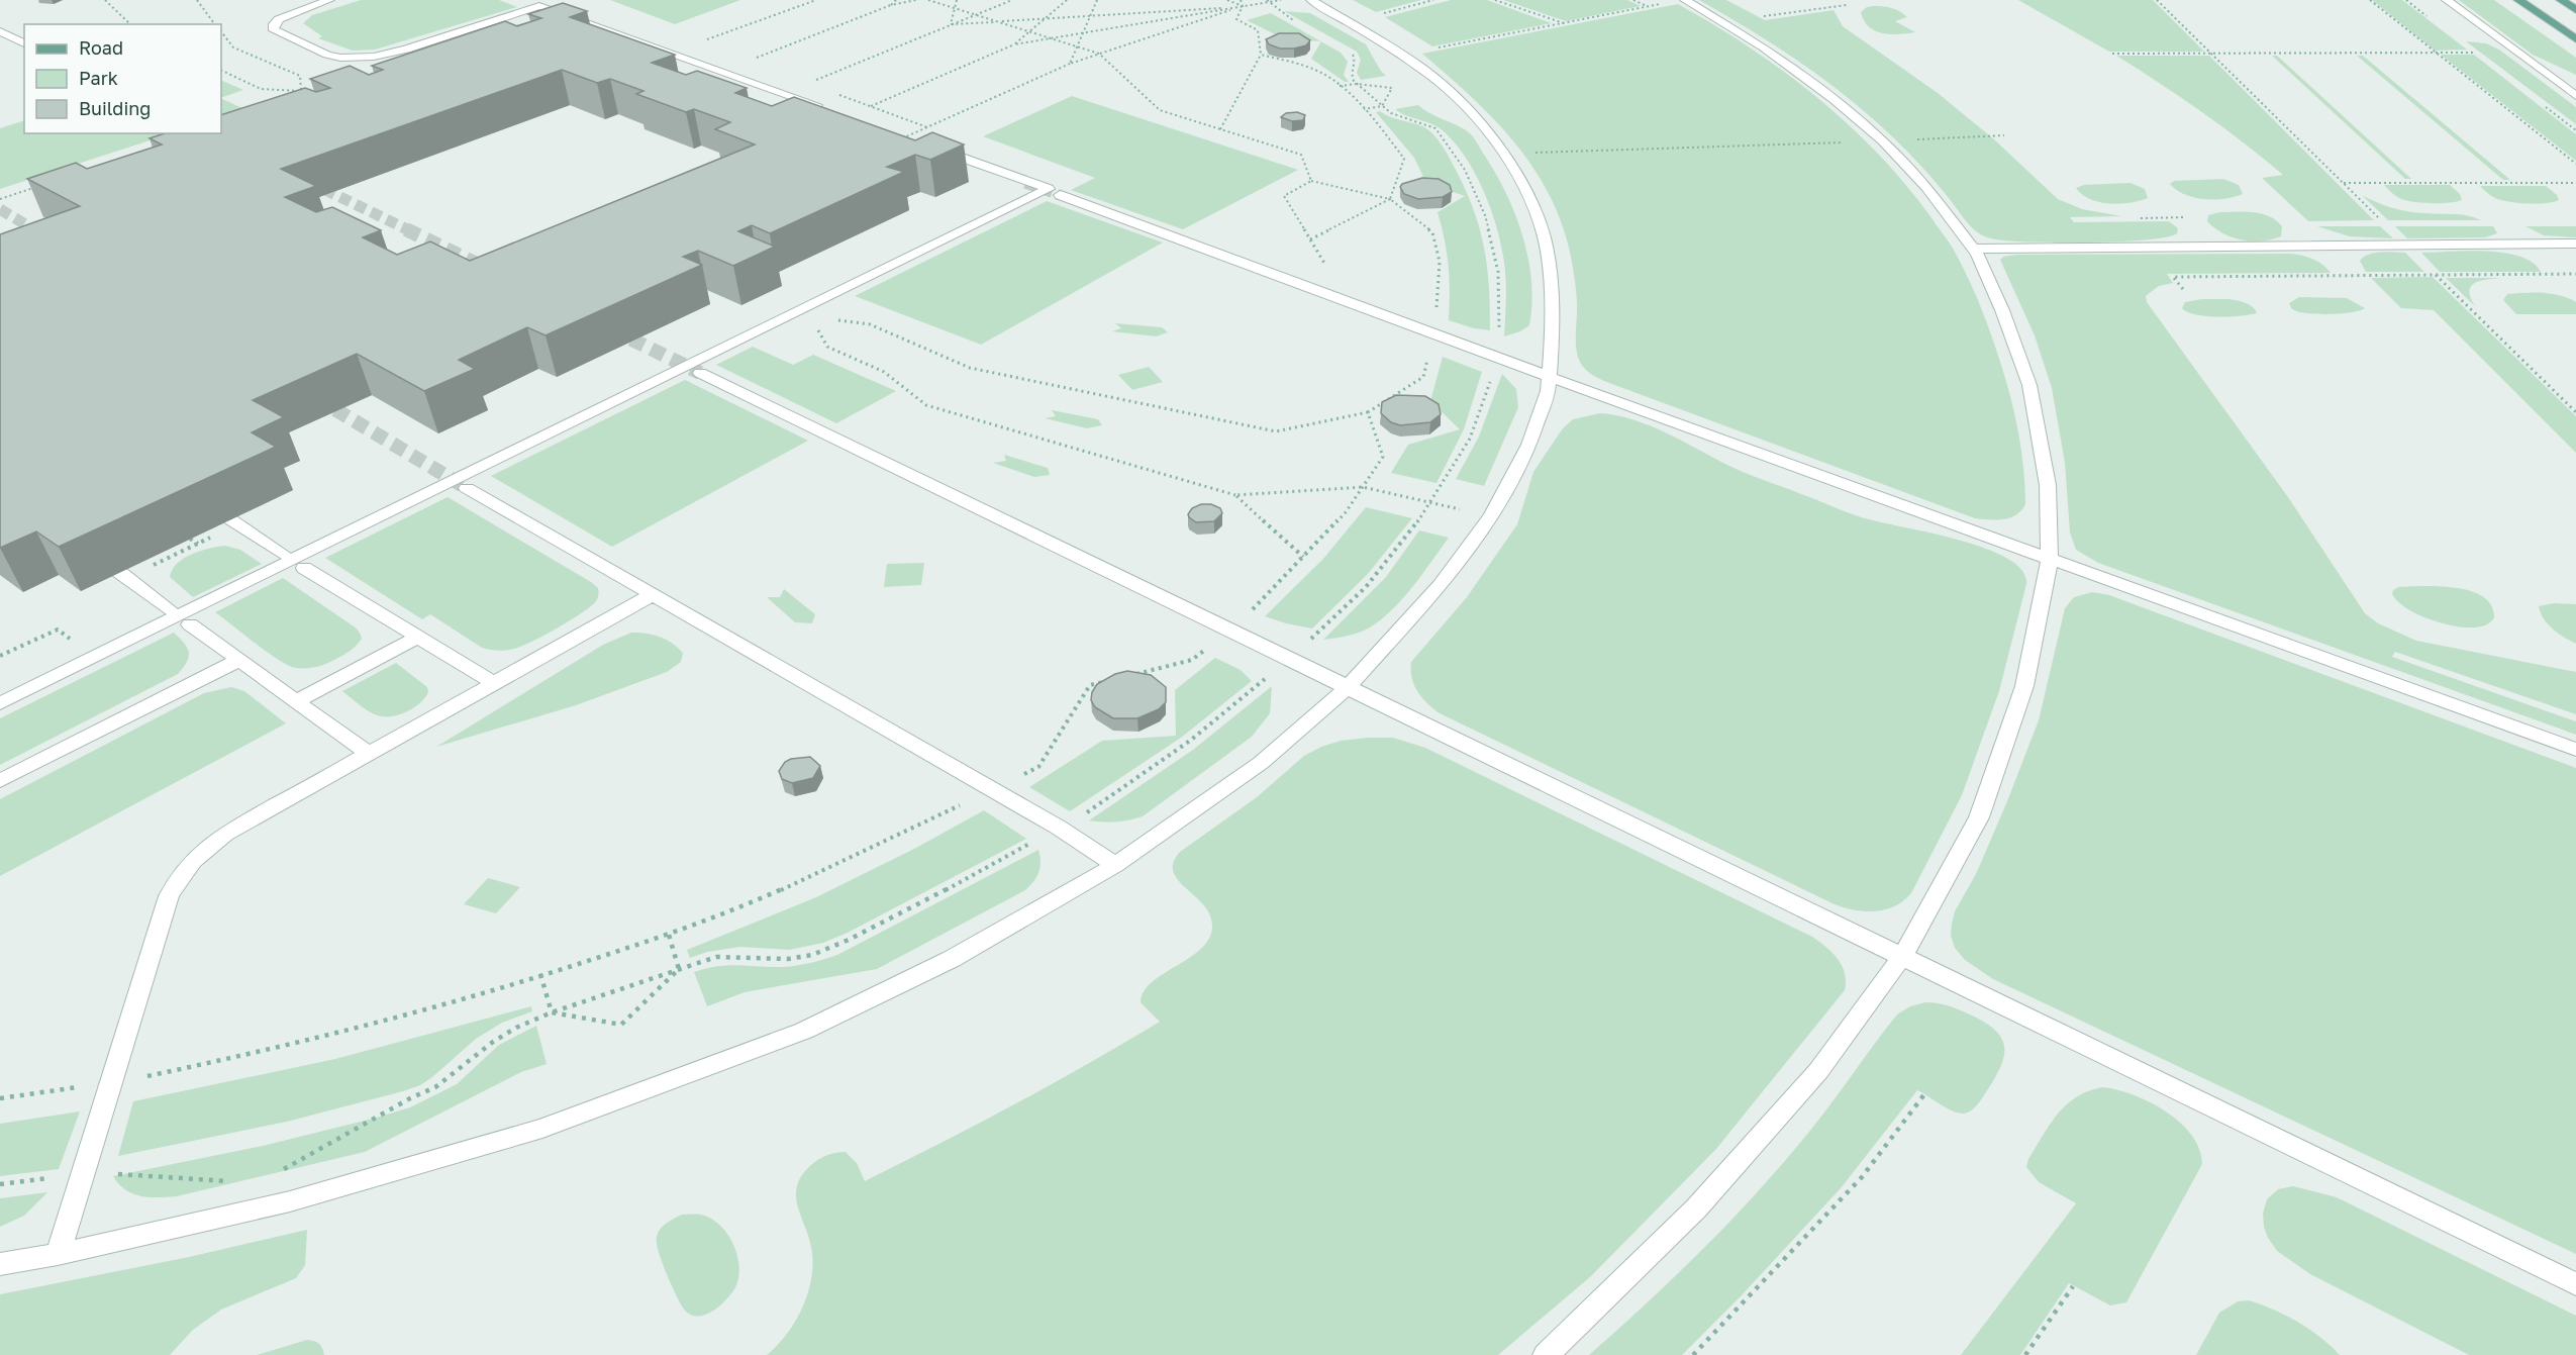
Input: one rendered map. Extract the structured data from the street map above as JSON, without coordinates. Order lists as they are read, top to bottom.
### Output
{
  "legend": ["Road", "Park", "Building"]
}
